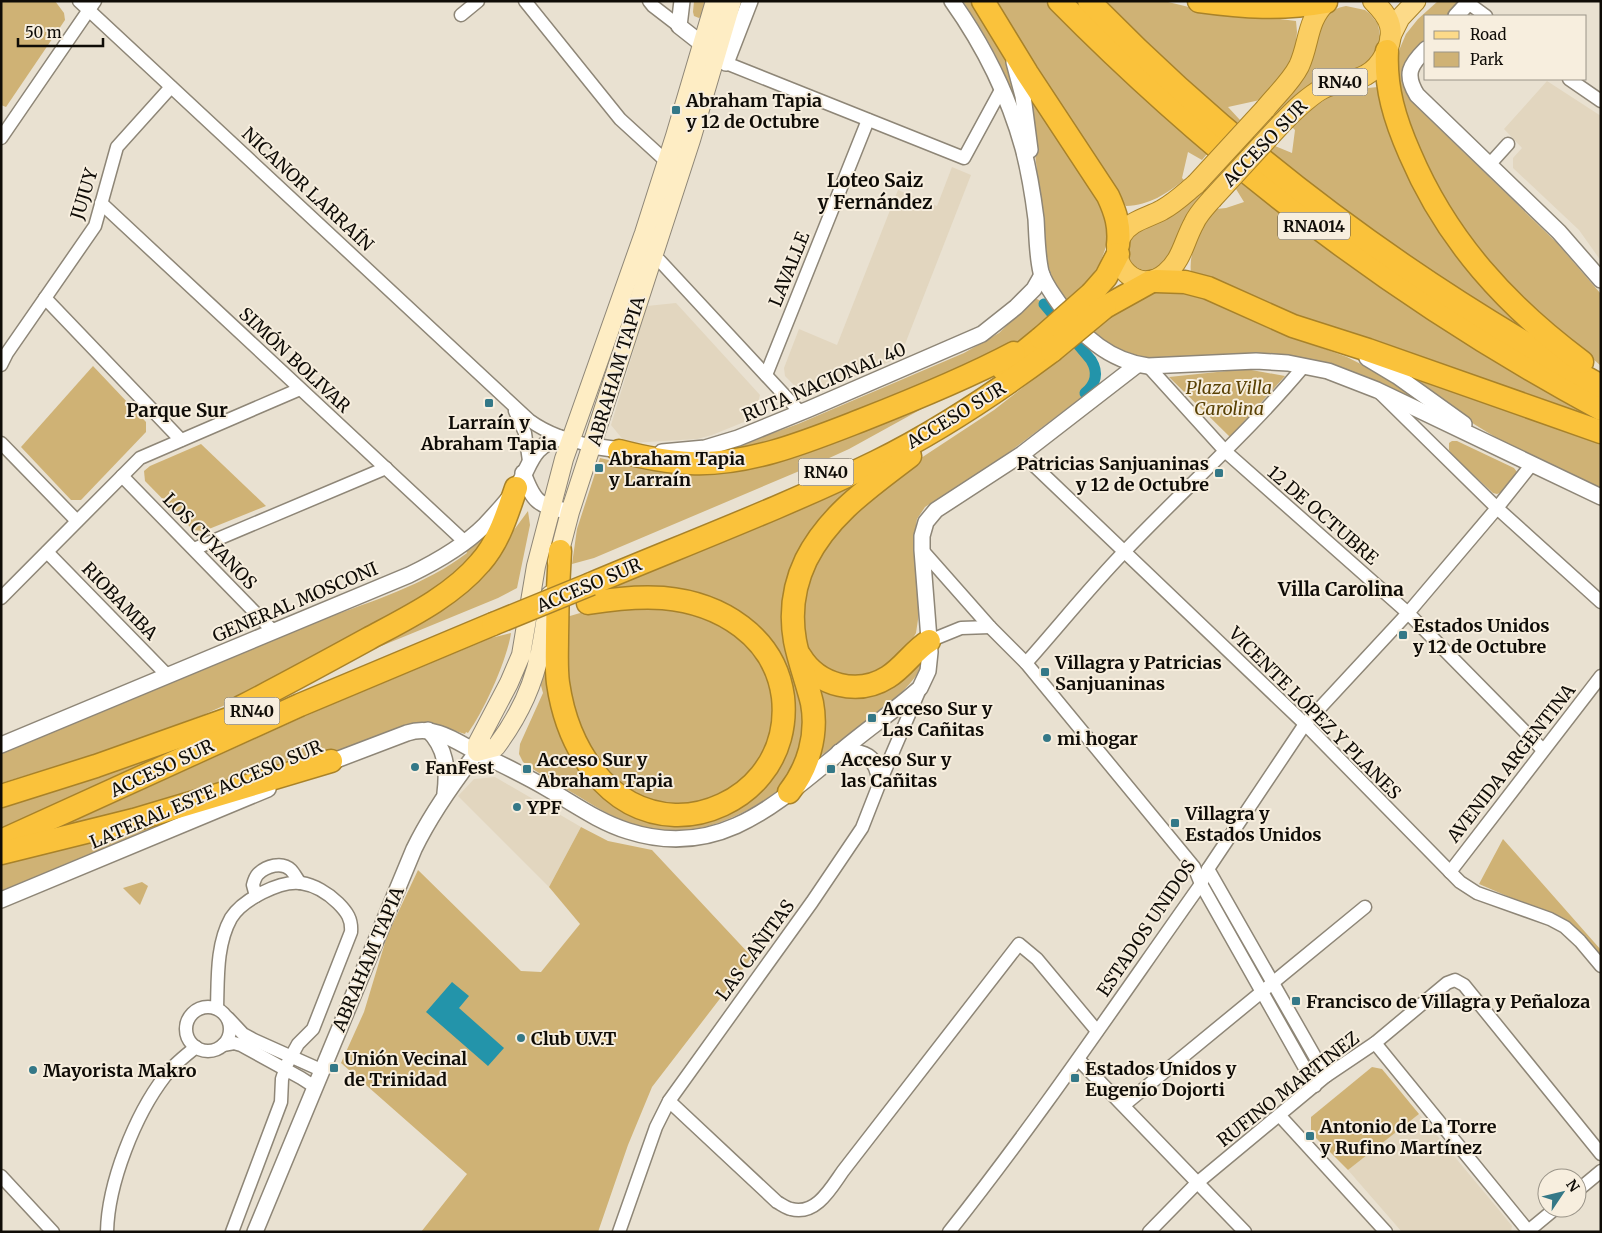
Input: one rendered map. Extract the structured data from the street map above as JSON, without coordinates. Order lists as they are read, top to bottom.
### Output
{
  "streets": {
    "highway": ["RN40", "ACCESO SUR", "RNA014"],
    "main road": ["ABRAHAM TAPIA"],
    "street": [
      "NICANOR LARRAÍN",
      "JUJUY",
      "LAVALLE",
      "SIMÓN BOLIVAR",
      "RUTA NACIONAL 40",
      "12 DE OCTUBRE",
      "LOS CUYANOS",
      "RIOBAMBA",
      "GENERAL MOSCONI",
      "VICENTE LÓPEZ Y PLANES",
      "AVENIDA ARGENTINA",
      "LATERAL ESTE ACCESO SUR",
      "ESTADOS UNIDOS",
      "LAS CAÑITAS",
      "RUFINO MARTINEZ"
    ]
  },
  "crossings": [
    ["RN40", "ACCESO SUR"],
    ["NICANOR LARRAÍN", "JUJUY"],
    ["NICANOR LARRAÍN", "ABRAHAM TAPIA"],
    ["NICANOR LARRAÍN", "RUTA NACIONAL 40"],
    ["NICANOR LARRAÍN", "GENERAL MOSCONI"],
    ["JUJUY", "SIMÓN BOLIVAR"],
    ["SIMÓN BOLIVAR", "GENERAL MOSCONI"],
    ["ABRAHAM TAPIA", "RUTA NACIONAL 40"],
    ["ABRAHAM TAPIA", "GENERAL MOSCONI"],
    ["ABRAHAM TAPIA", "LATERAL ESTE ACCESO SUR"],
    ["12 DE OCTUBRE", "AVENIDA ARGENTINA"],
    ["12 DE OCTUBRE", "ESTADOS UNIDOS"],
    ["LOS CUYANOS", "GENERAL MOSCONI"],
    ["RIOBAMBA", "GENERAL MOSCONI"],
    ["VICENTE LÓPEZ Y PLANES", "AVENIDA ARGENTINA"],
    ["VICENTE LÓPEZ Y PLANES", "ESTADOS UNIDOS"],
    ["LATERAL ESTE ACCESO SUR", "LAS CAÑITAS"]
  ],
  "districts": ["Loteo Saiz y Fernández", "Parque Sur", "Villa Carolina"],
  "parks": ["Plaza Villa Carolina"],
  "places": {
    "transit": [
      "Abraham Tapia y 12 de Octubre",
      "Larraín y Abraham Tapia",
      "Abraham Tapia y Larraín",
      "Patricias Sanjuaninas y 12 de Octubre",
      "Estados Unidos y 12 de Octubre",
      "Villagra y Patricias Sanjuaninas",
      "Acceso Sur y Las Cañitas",
      "Acceso Sur y Abraham Tapia",
      "Acceso Sur y las Cañitas",
      "Villagra y Estados Unidos",
      "Francisco de Villagra y Peñaloza",
      "Unión Vecinal de Trinidad",
      "Estados Unidos y Eugenio Dojorti",
      "Antonio de La Torre y Rufino Martínez"
    ],
    "other": [
      "mi hogar",
      "FanFest",
      "YPF",
      "Club U.V.T",
      "Mayorista Makro"
    ]
  },
  "legend": ["Road", "Park"],
  "scale_bar": "50 m",
  "north": "top right"
}
